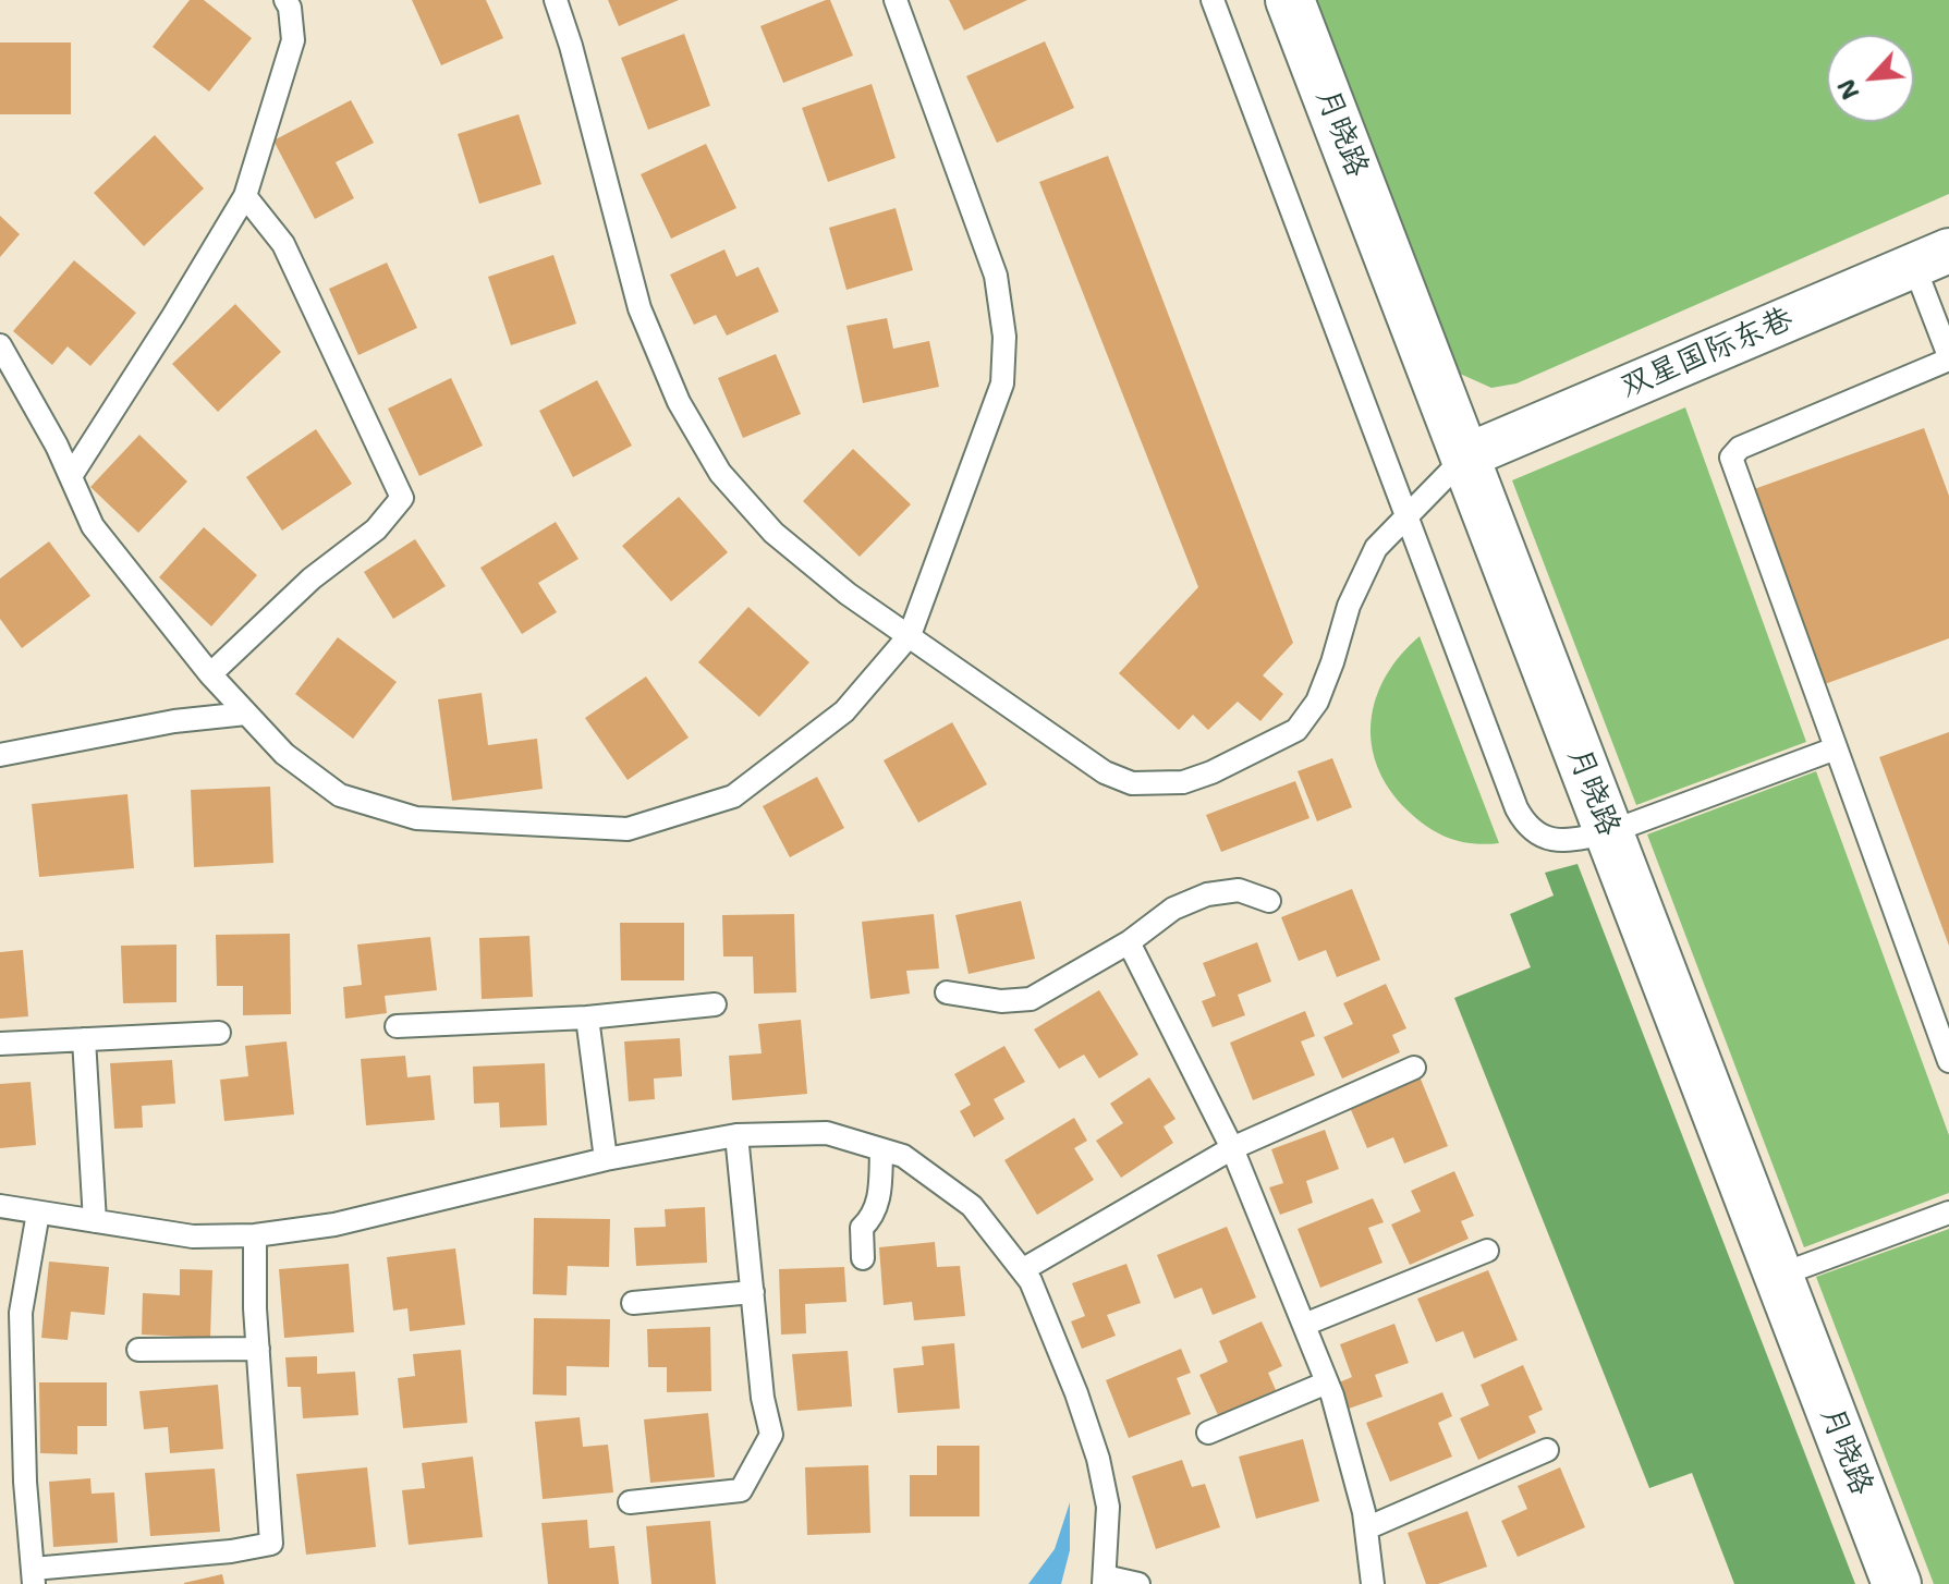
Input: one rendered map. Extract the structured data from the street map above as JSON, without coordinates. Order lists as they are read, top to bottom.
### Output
{
  "streets": {
    "street": ["月晓路", "双星国际东巷"]
  },
  "crossings": [
    ["月晓路", "双星国际东巷"]
  ],
  "north": "bottom left"
}
